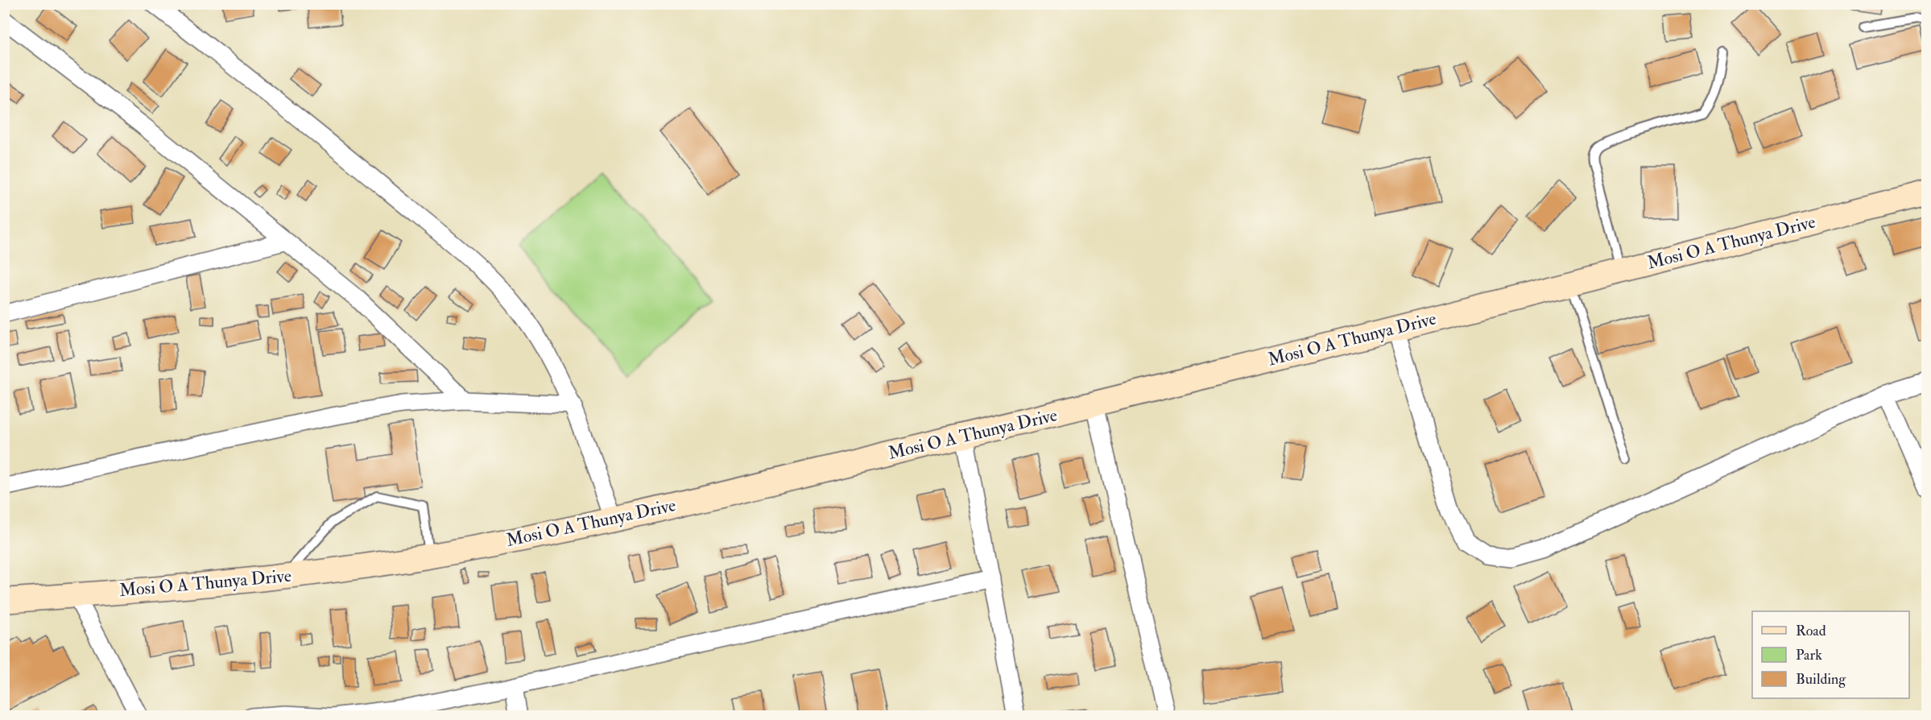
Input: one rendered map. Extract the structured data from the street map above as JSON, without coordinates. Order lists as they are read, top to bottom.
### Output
{
  "streets": {
    "street": ["Mosi O A Thunya Drive"]
  },
  "legend": ["Road", "Park", "Building"]
}
